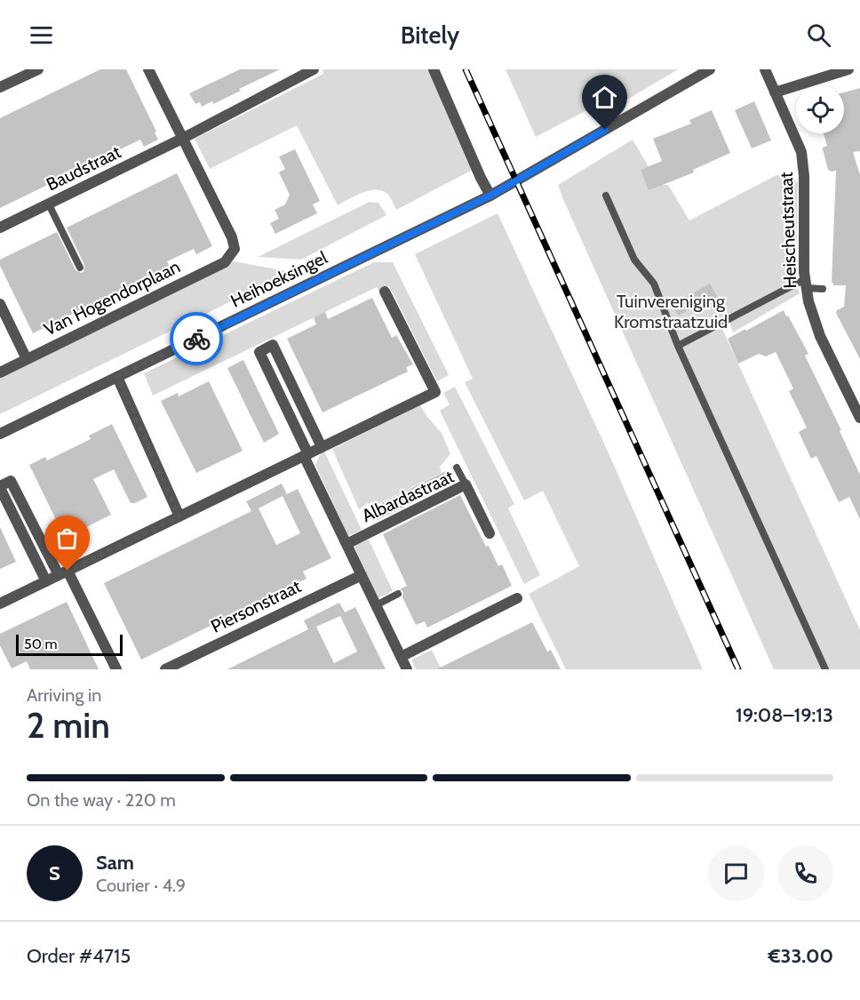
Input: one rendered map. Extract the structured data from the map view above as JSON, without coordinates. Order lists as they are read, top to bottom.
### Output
{
  "streets": {
    "street": [
      "Baudstraat",
      "Heischeutstraat",
      "Heihoeksingel",
      "Van Hogendorplaan",
      "Albardastraat",
      "Piersonstraat"
    ]
  },
  "crossings": [
    ["Baudstraat", "Van Hogendorplaan"]
  ],
  "parks": ["Tuinvereniging Kromstraatzuid"],
  "scale_bar": "50 m",
  "page": {
    "header": "Bitely",
    "scale": "50 m",
    "heading": ["2 min", "Arriving in", "19:08–19:13"],
    "panel": [
      "Sam",
      "Courier · 4.9",
      "Order #4715",
      "€33.00"
    ],
    "bar": "On the way · 220 m",
    "round": "S"
  }
}
